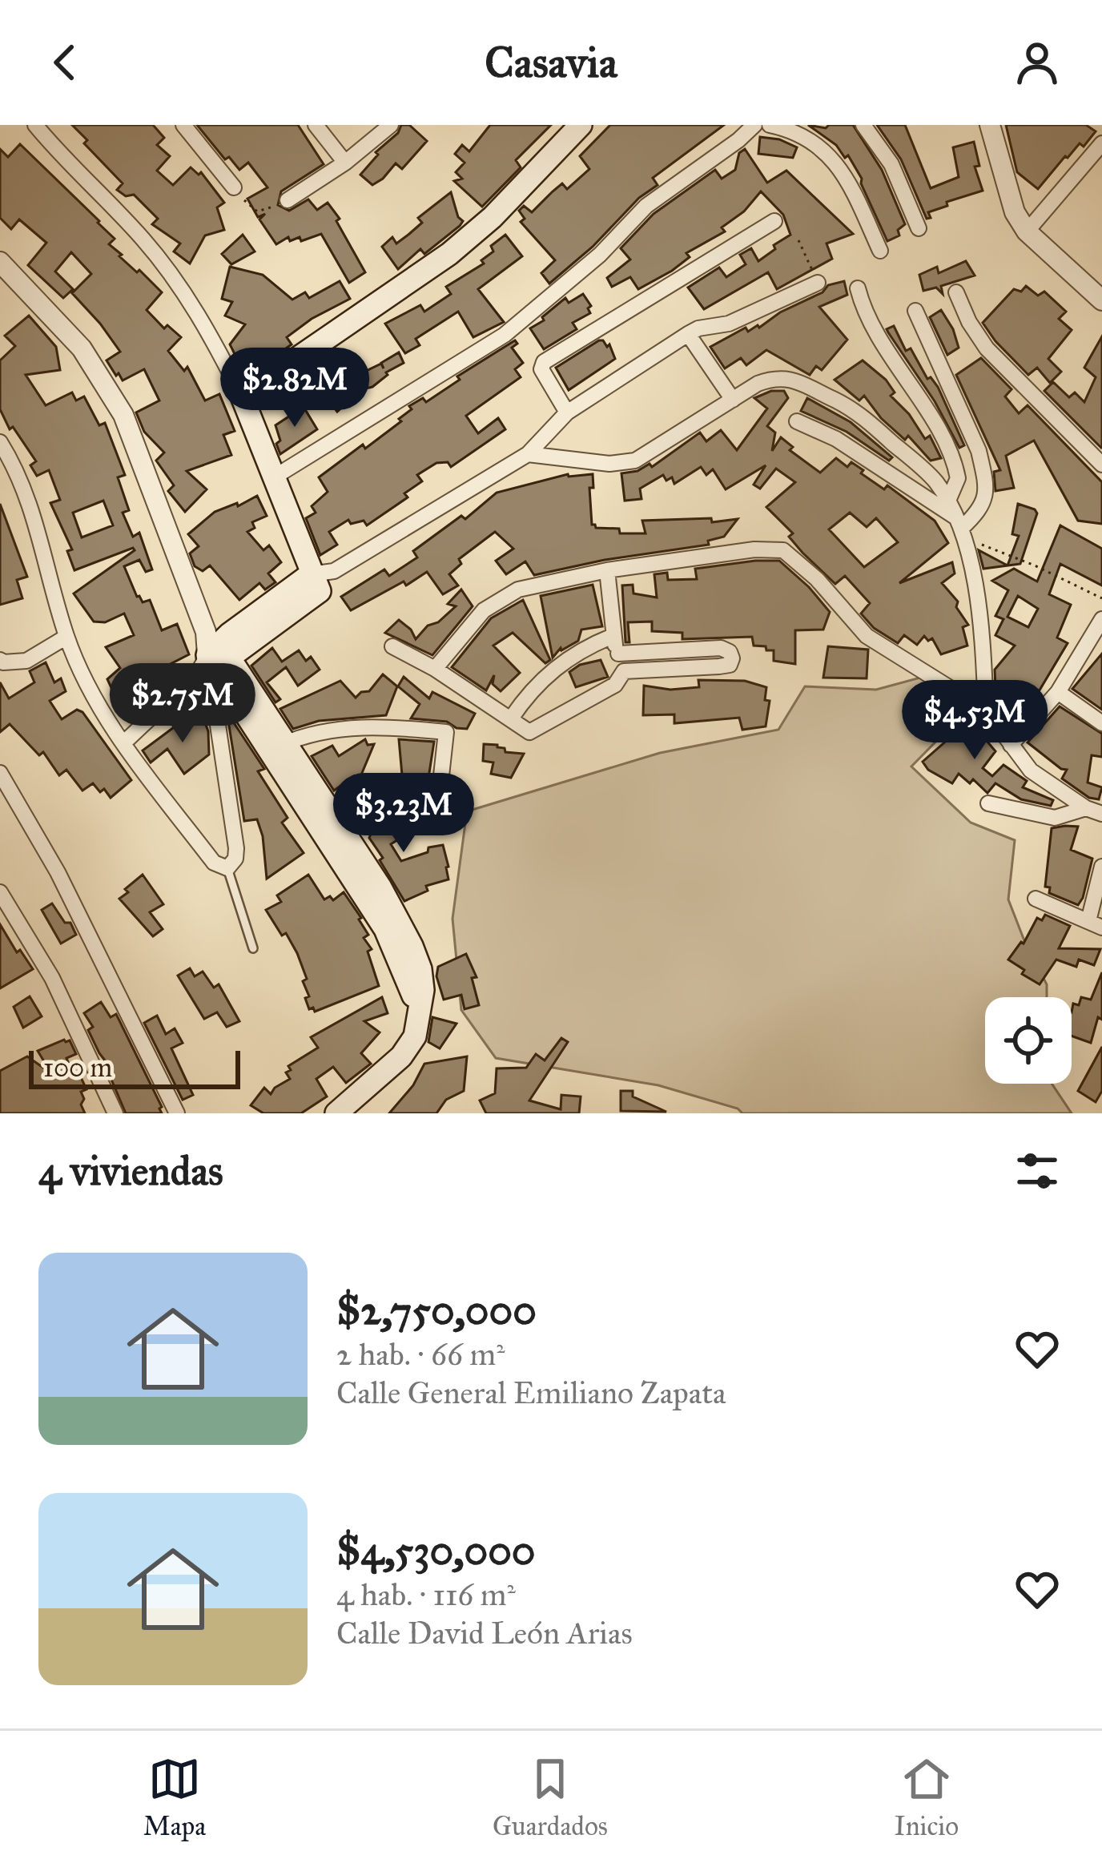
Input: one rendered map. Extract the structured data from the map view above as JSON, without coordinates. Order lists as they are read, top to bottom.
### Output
{
  "scale_bar": "100 m",
  "page": {
    "header": "Casavia",
    "price": [
      "$2.82M",
      "$2.75M",
      "$4.53M",
      "$3.23M"
    ],
    "scale": "100 m",
    "heading": "4 viviendas",
    "list": [
      {
        "name": "$2,750,000",
        "note": "2 hab. · 66 m² · Calle General Emiliano Zapata"
      },
      {
        "name": "$4,530,000",
        "note": "4 hab. · 116 m² · Calle David León Arias"
      }
    ],
    "tabs": ["Mapa", "Guardados", "Inicio"]
  }
}
